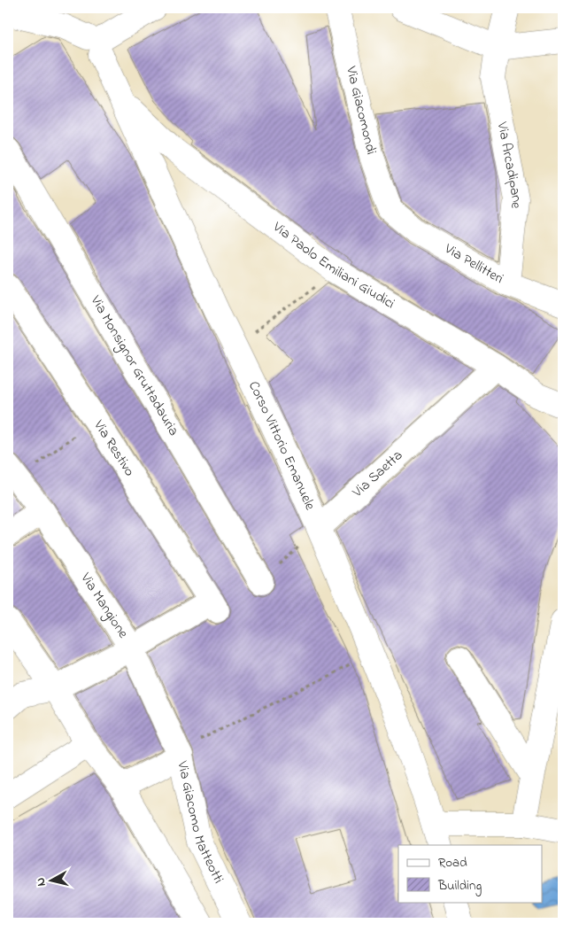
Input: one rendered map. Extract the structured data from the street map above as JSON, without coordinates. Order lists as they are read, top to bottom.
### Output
{
  "streets": {
    "street": [
      "Via Giacomondi",
      "Via Arcadipane",
      "Via Pellitteri",
      "Via Paolo Emiliani Giudici",
      "Via Monsignor Gruttadauria",
      "Corso Vittorio Emanuele",
      "Via Restivo",
      "Via Saetta",
      "Via Mangione",
      "Via Giacomo Matteotti"
    ]
  },
  "crossings": [
    ["Via Giacomondi", "Via Pellitteri"],
    ["Via Arcadipane", "Via Pellitteri"],
    ["Via Paolo Emiliani Giudici", "Corso Vittorio Emanuele"],
    ["Via Paolo Emiliani Giudici", "Via Saetta"],
    ["Corso Vittorio Emanuele", "Via Saetta"],
    ["Via Restivo", "Via Mangione"],
    ["Via Mangione", "Via Giacomo Matteotti"]
  ],
  "legend": ["Road", "Building"],
  "north": "left"
}
